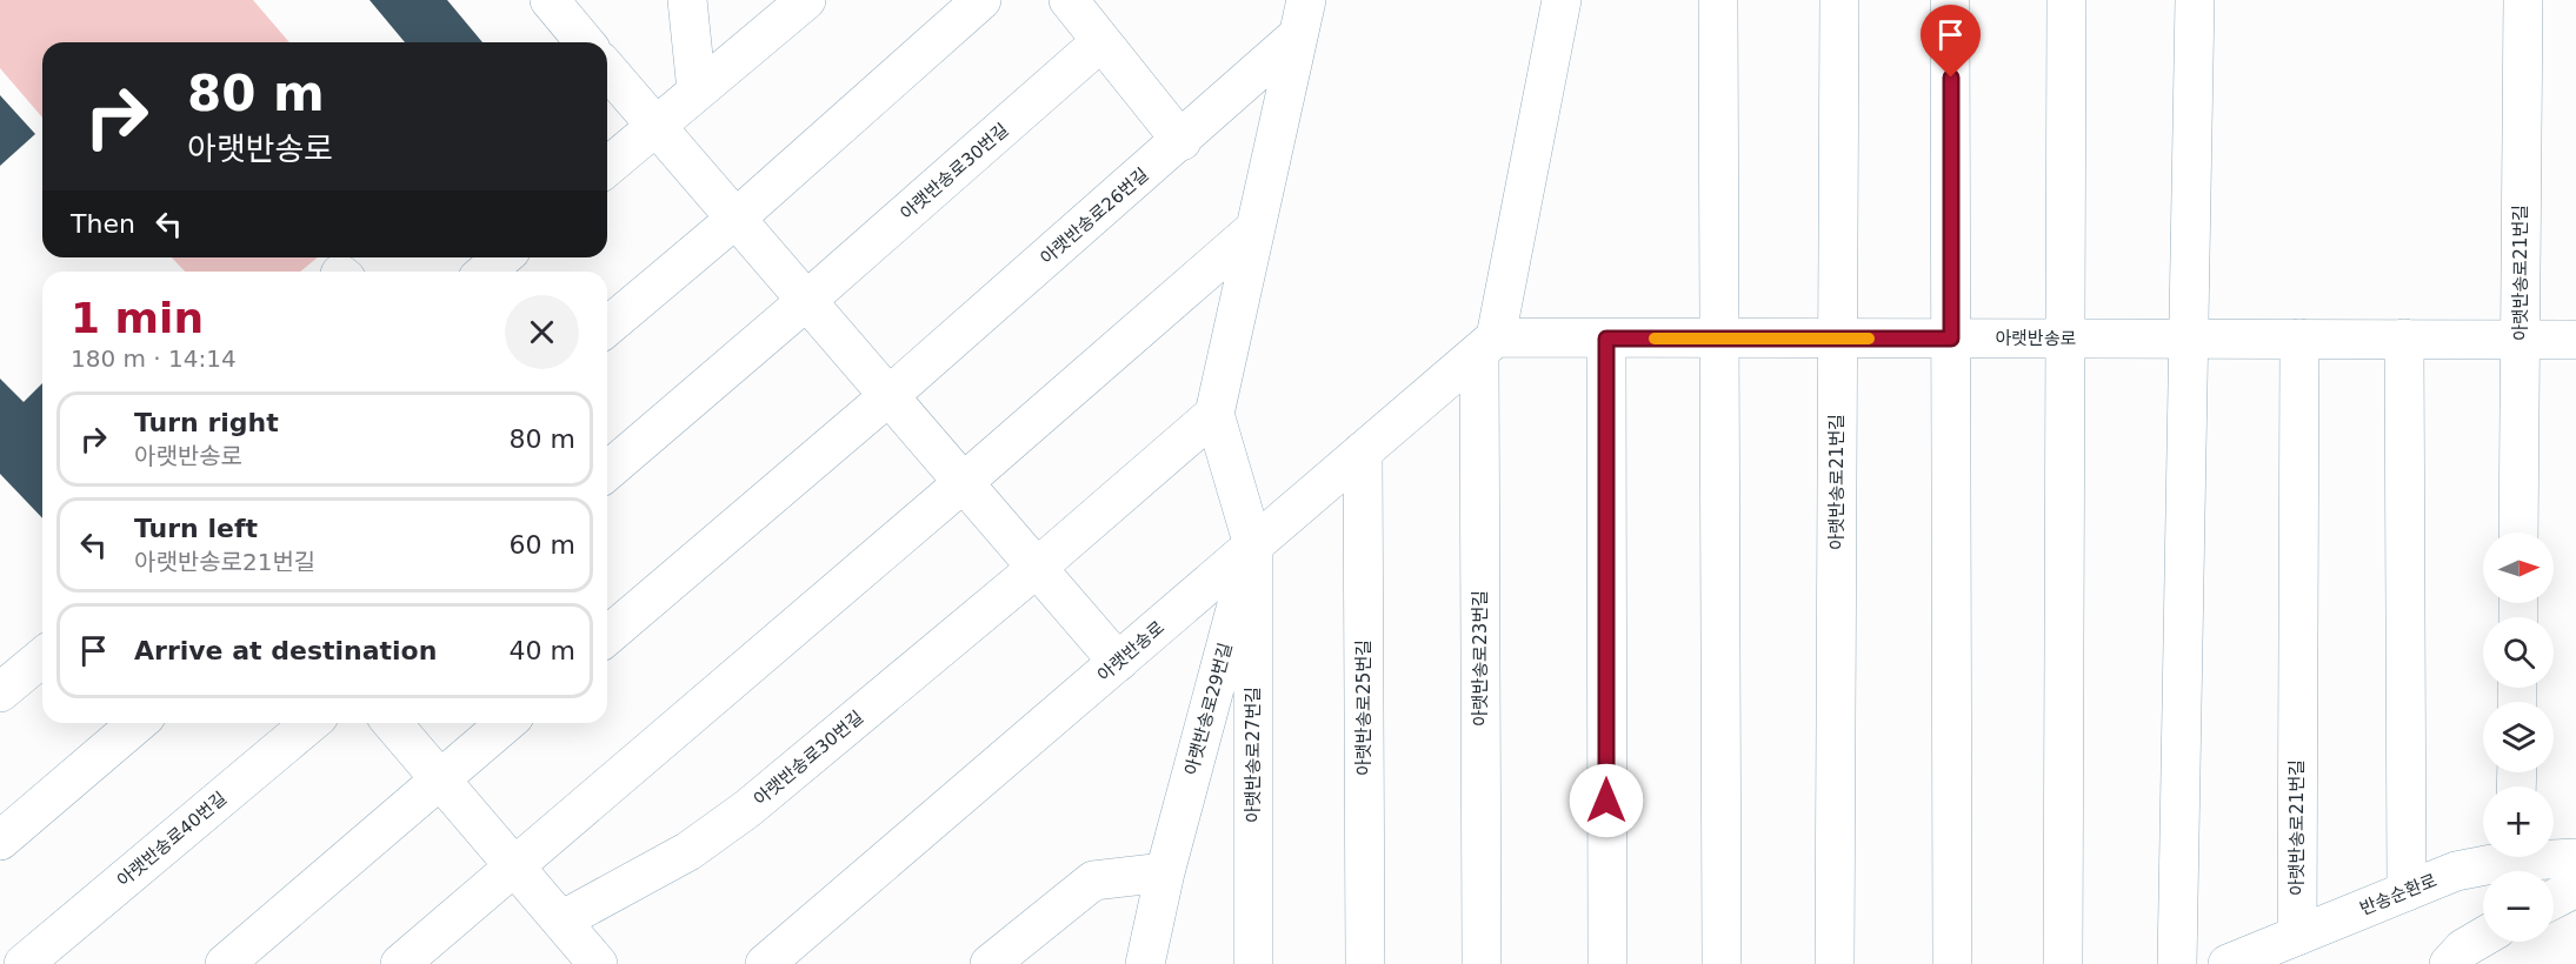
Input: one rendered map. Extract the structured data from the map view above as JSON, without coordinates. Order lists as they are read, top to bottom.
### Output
{
  "streets": {
    "street": [
      "아랫반송로30번길",
      "아랫반송로26번길",
      "아랫반송로21번길",
      "아랫반송로",
      "아랫반송로23번길",
      "아랫반송로25번길",
      "아랫반송로29번길",
      "아랫반송로27번길",
      "아랫반송로40번길",
      "반송순환로"
    ]
  },
  "crossings": [
    ["아랫반송로26번길", "아랫반송로"],
    ["아랫반송로26번길", "아랫반송로29번길"],
    ["아랫반송로26번길", "아랫반송로27번길"],
    ["아랫반송로21번길", "아랫반송로"],
    ["아랫반송로21번길", "반송순환로"],
    ["아랫반송로", "아랫반송로23번길"],
    ["아랫반송로", "아랫반송로25번길"],
    ["아랫반송로", "아랫반송로29번길"],
    ["아랫반송로", "아랫반송로27번길"],
    ["아랫반송로29번길", "아랫반송로27번길"]
  ],
  "north": "right",
  "page": {
    "turn": ["80 m", "아랫반송로"],
    "then": "Then",
    "heading": ["1 min", "180 m · 14:14"],
    "list": [
      {
        "name": "Turn right",
        "note": "아랫반송로",
        "value": "80 m"
      },
      {
        "name": "Turn left",
        "note": "아랫반송로21번길",
        "value": "60 m"
      },
      {
        "name": "Arrive at destination",
        "value": "40 m"
      }
    ],
    "map_buttons": ["+", "−"]
  }
}
